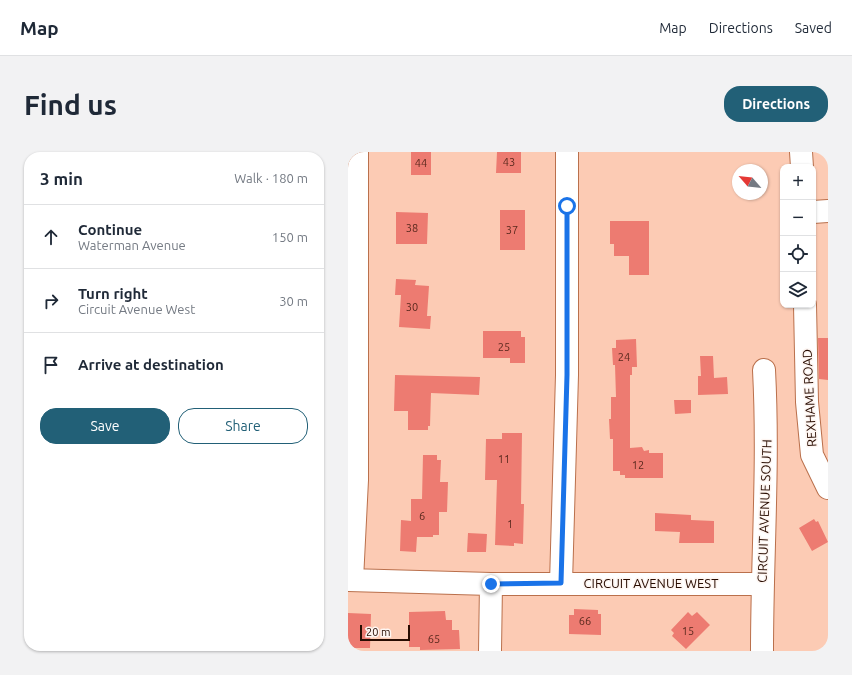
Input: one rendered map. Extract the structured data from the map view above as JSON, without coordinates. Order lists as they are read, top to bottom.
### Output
{
  "streets": {
    "street": ["REXHAME ROAD", "CIRCUIT AVENUE SOUTH", "CIRCUIT AVENUE WEST"]
  },
  "crossings": [
    ["CIRCUIT AVENUE SOUTH", "CIRCUIT AVENUE WEST"]
  ],
  "house_numbers": [
    "43",
    "44",
    "38",
    "37",
    "30",
    "25",
    "24",
    "11",
    "12",
    "6",
    "1",
    "66",
    "15",
    "65"
  ],
  "scale_bar": "20 m",
  "north": "top left",
  "page": {
    "header": "Map",
    "nav": ["Map", "Directions", "Saved"],
    "buttons": [
      "Directions",
      ["Save", "Share"]
    ],
    "title": "Find us",
    "heading": ["3 min", "Walk · 180 m"],
    "map_buttons": ["+", "−"],
    "list": [
      ["Continue", "Waterman Avenue", "150 m"],
      ["Turn right", "Circuit Avenue West", "30 m"],
      "Arrive at destination"
    ],
    "scale": "20 m"
  }
}
